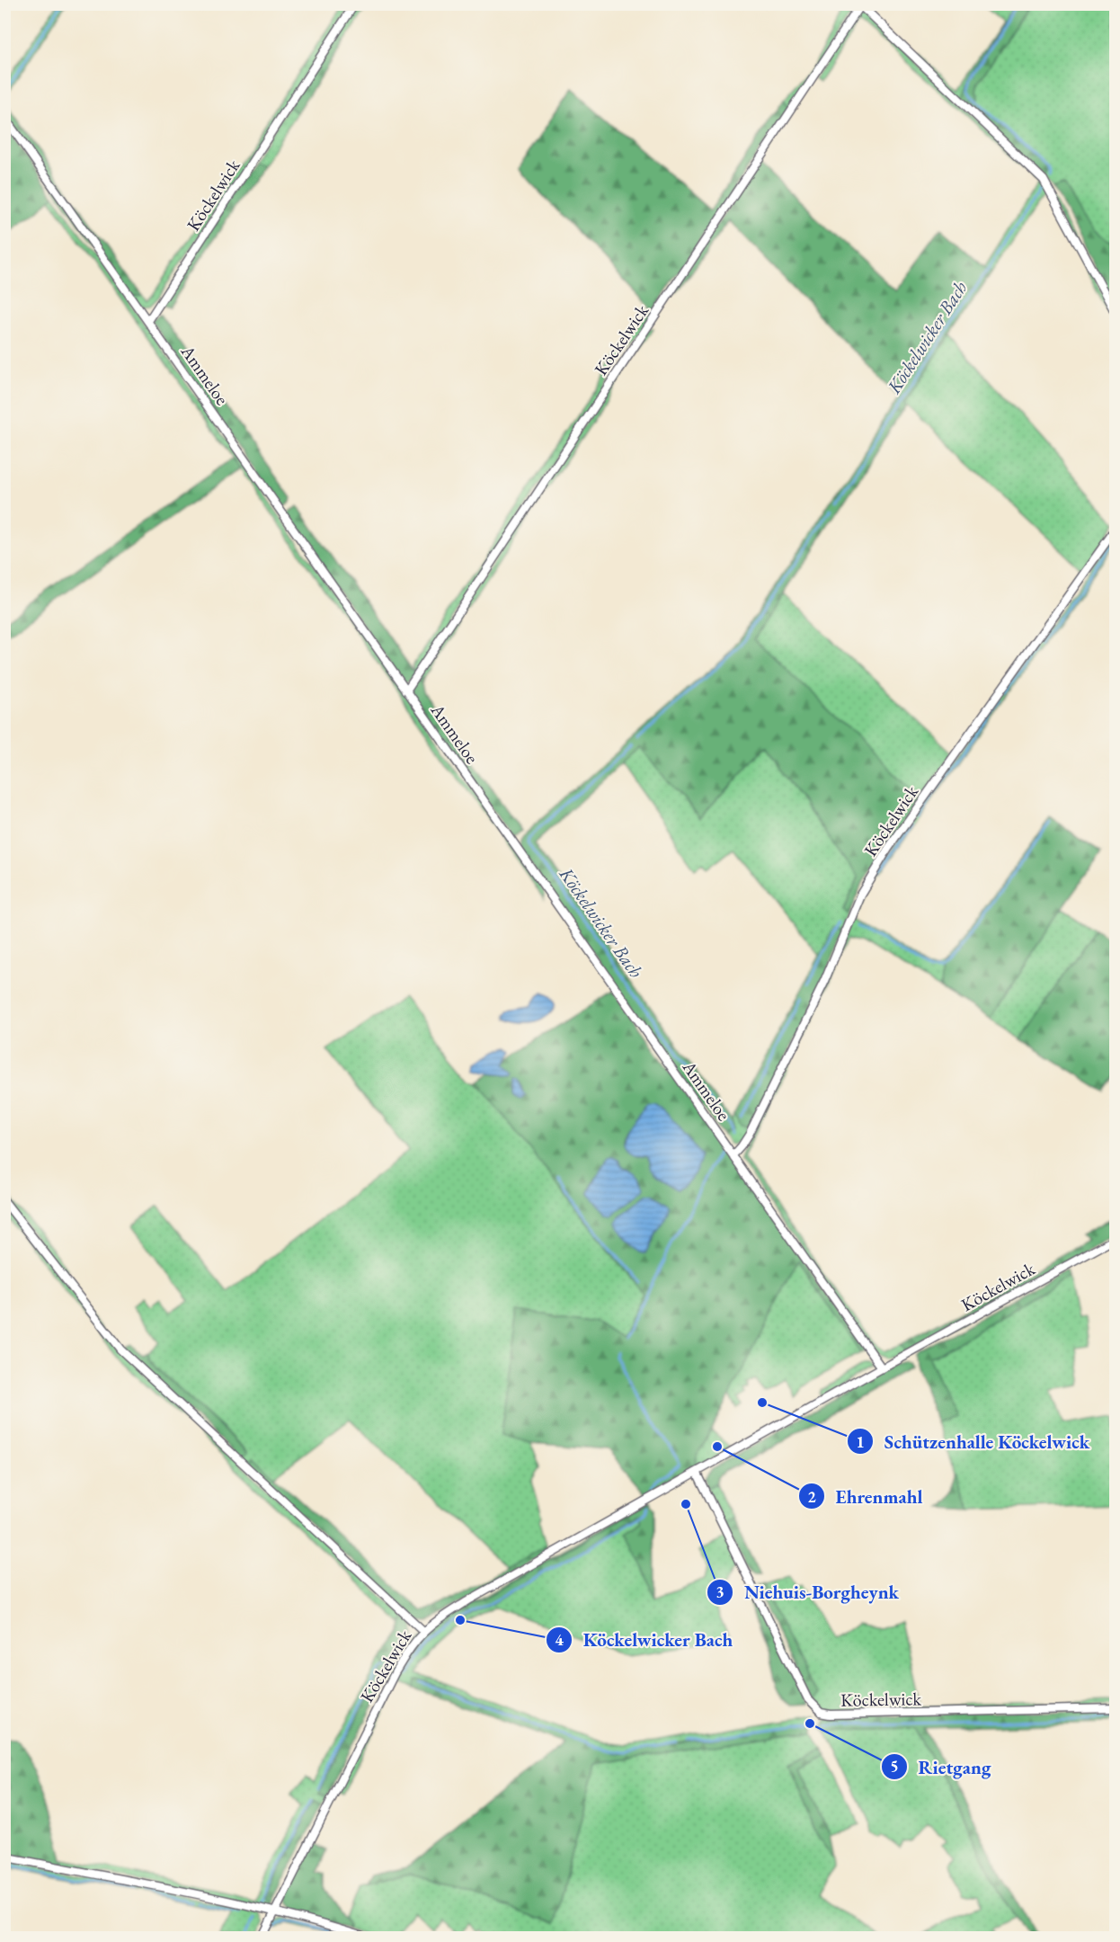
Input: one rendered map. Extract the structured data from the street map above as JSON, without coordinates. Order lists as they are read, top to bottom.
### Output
{
  "streets": {
    "street": ["Köckelwick", "Ammeloe"]
  },
  "crossings": [
    ["Köckelwick", "Ammeloe"]
  ],
  "water": ["Köckelwicker Bach"],
  "places": [
    "Schützenhalle Köckelwick",
    "Ehrenmahl",
    "Niehuis-Borgheynk",
    "Köckelwicker Bach",
    "Rietgang"
  ]
}
